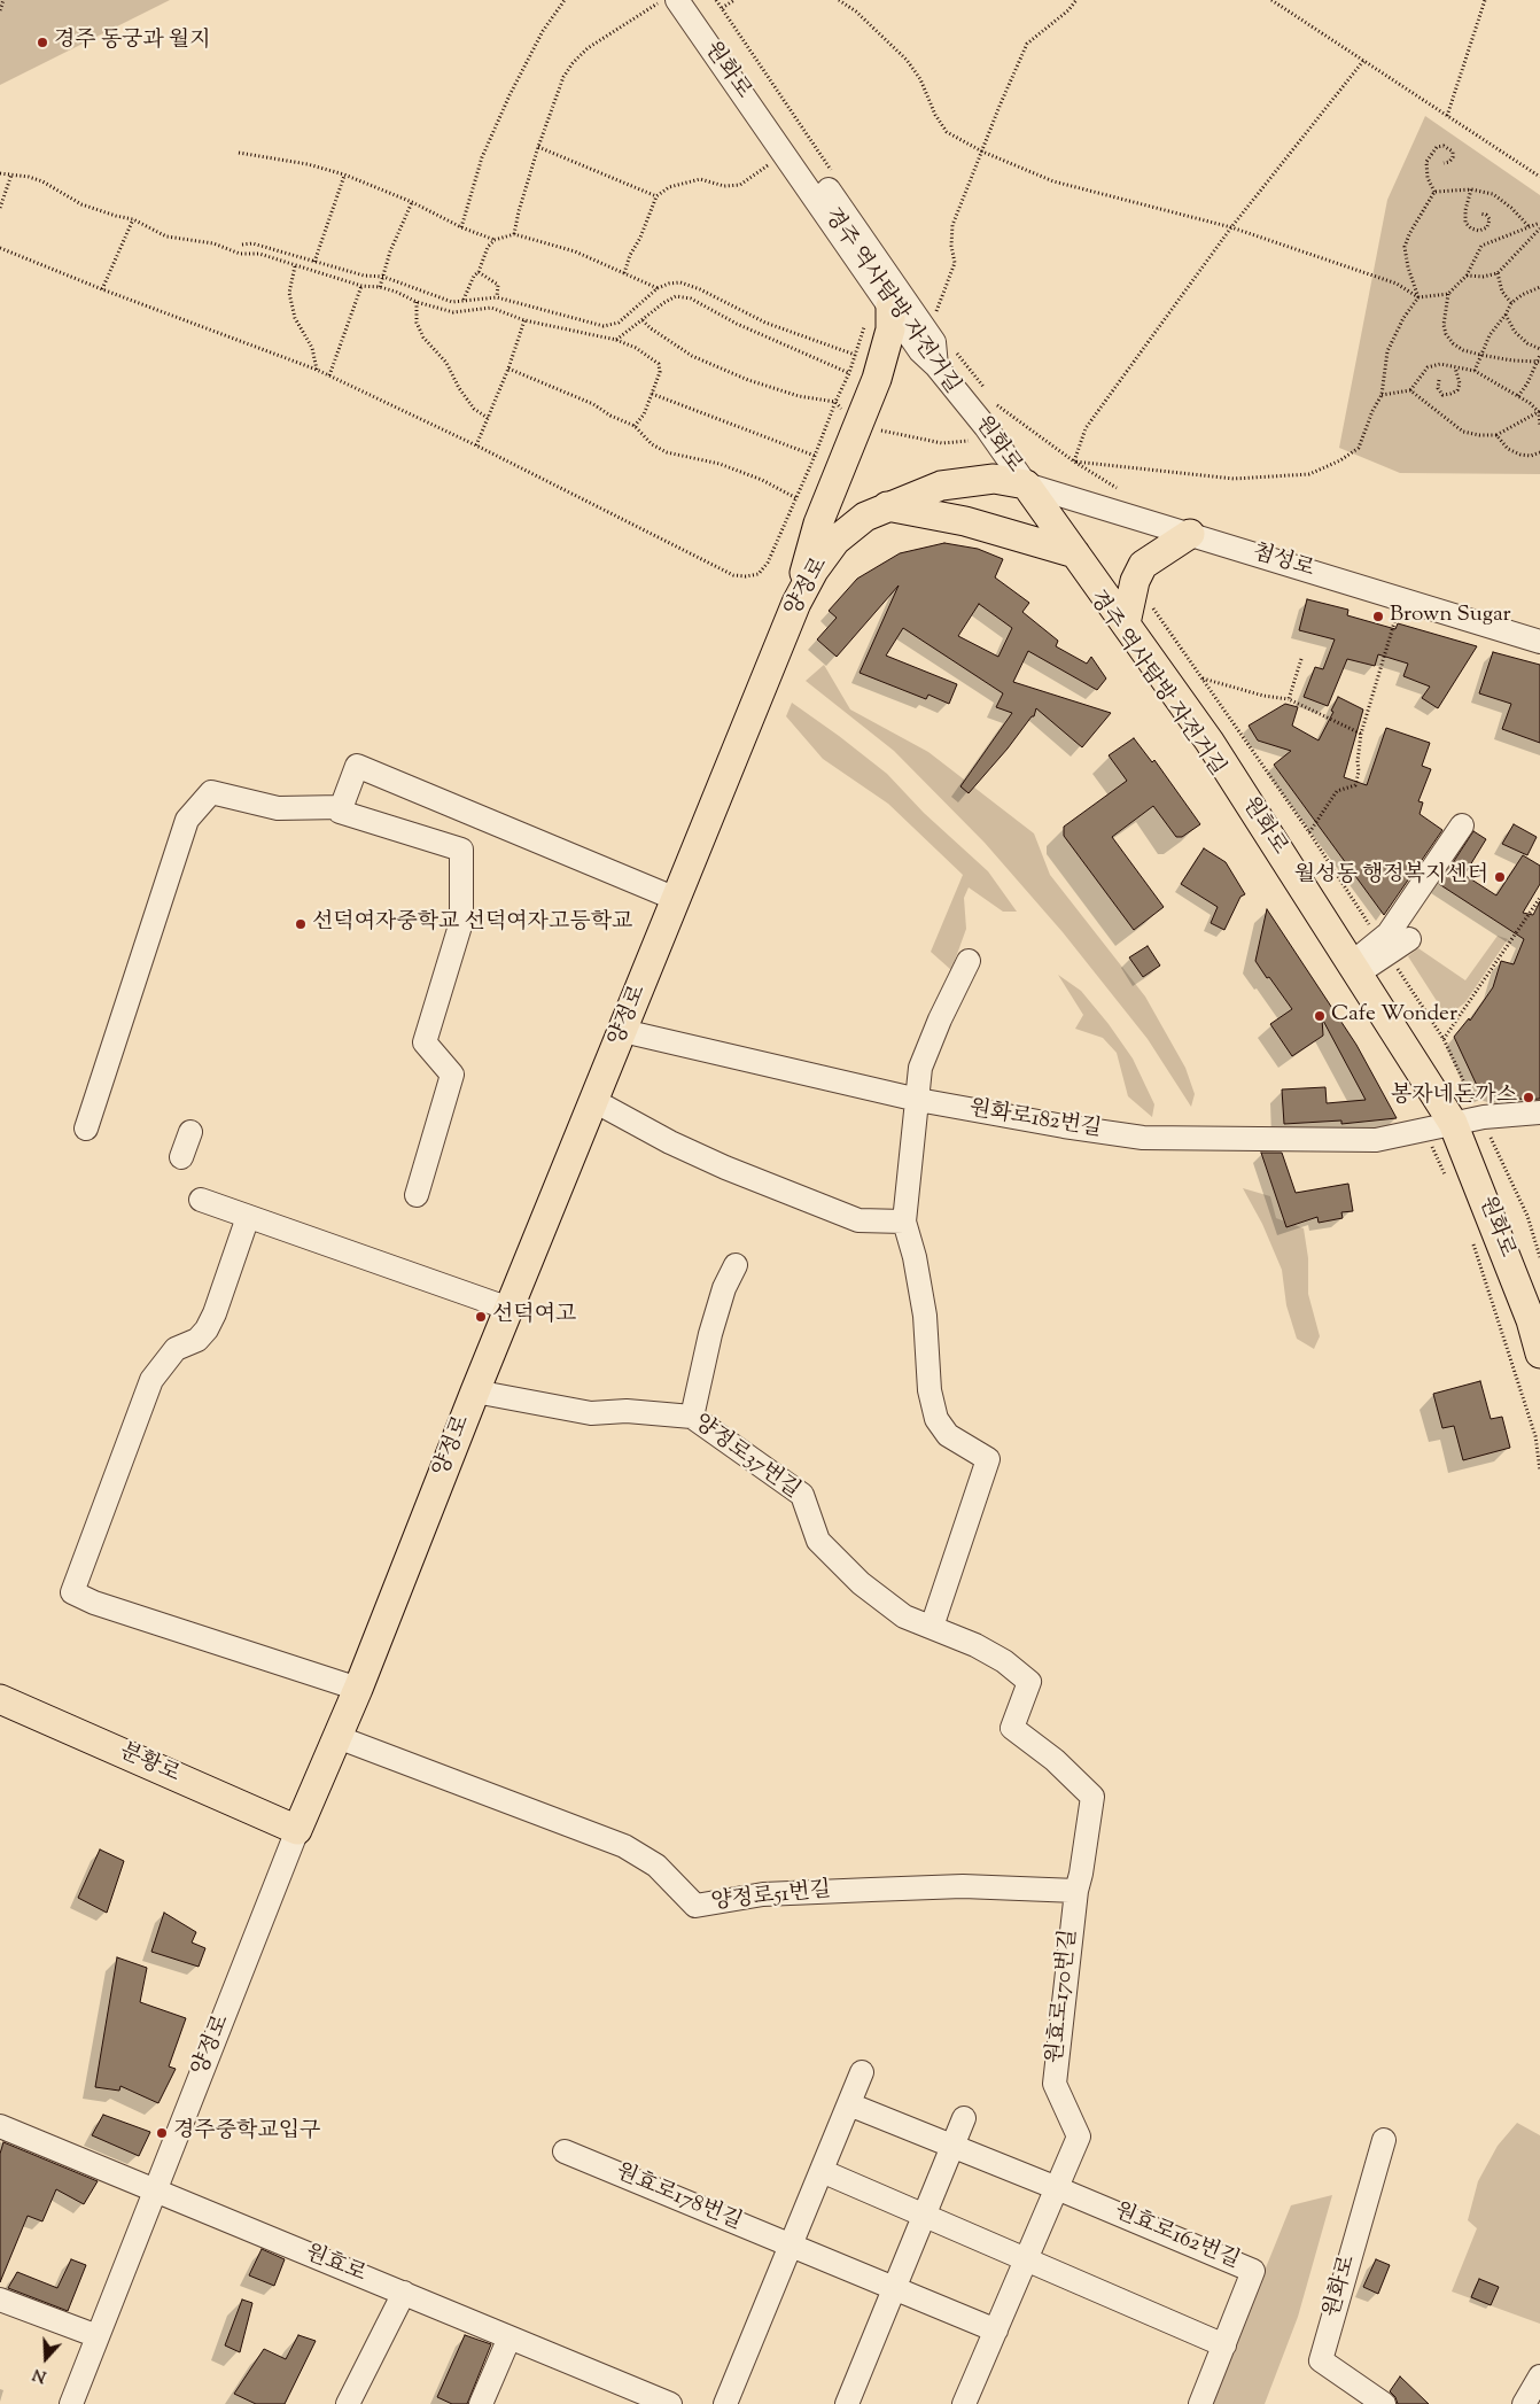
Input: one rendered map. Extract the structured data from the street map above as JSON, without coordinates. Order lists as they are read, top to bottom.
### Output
{
  "streets": {
    "main road": ["원화로", "양정로", "분황로"],
    "street": [
      "첨성로",
      "원화로182번길",
      "양정로37번길",
      "양정로51번길",
      "원효로170번길",
      "원효로178번길",
      "원효로162번길",
      "원효로"
    ],
    "path": ["경주 역사탐방 자전거길"]
  },
  "crossings": [
    ["원화로", "첨성로"],
    ["원화로", "양정로"],
    ["원화로", "원화로182번길"],
    ["경주 역사탐방 자전거길", "원화로182번길"],
    ["첨성로", "양정로"],
    ["양정로", "원화로182번길"],
    ["양정로", "양정로37번길"],
    ["양정로", "분황로"],
    ["양정로", "양정로51번길"],
    ["양정로", "원효로"],
    ["양정로37번길", "원효로170번길"],
    ["양정로51번길", "원효로170번길"],
    ["원효로170번길", "원효로162번길"]
  ],
  "places": [
    "경주 동궁과 월지",
    "Brown Sugar",
    "월성동 행정복지센터",
    "선덕여자중학교 선덕여자고등학교",
    "Cafe Wonder",
    "봉자네돈까스",
    "선덕여고",
    "경주중학교입구"
  ],
  "north": "bottom"
}
